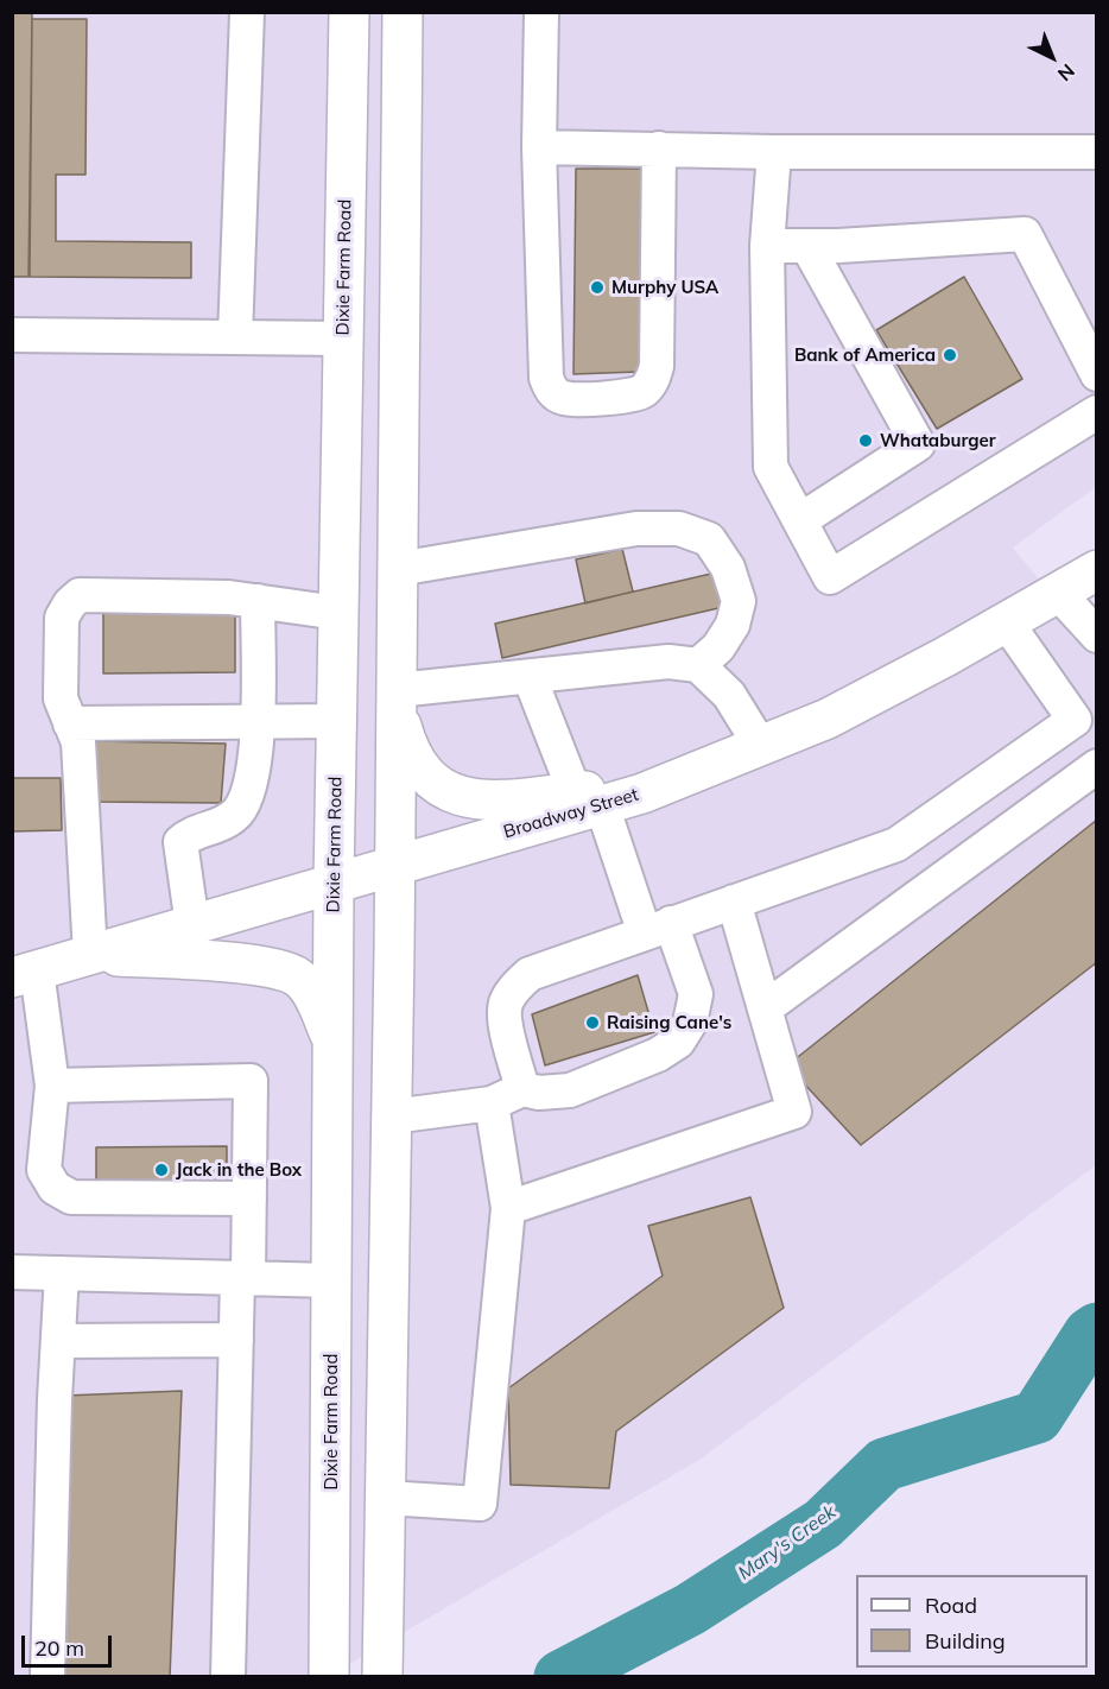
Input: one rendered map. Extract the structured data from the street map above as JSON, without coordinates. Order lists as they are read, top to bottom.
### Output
{
  "streets": {
    "main road": ["Dixie Farm Road", "Broadway Street"]
  },
  "crossings": [
    ["Dixie Farm Road", "Broadway Street"]
  ],
  "water": ["Mary's Creek"],
  "places": [
    "Murphy USA",
    "Bank of America",
    "Whataburger",
    "Raising Cane's",
    "Jack in the Box"
  ],
  "legend": ["Road", "Building"],
  "scale_bar": "20 m",
  "north": "bottom right"
}
